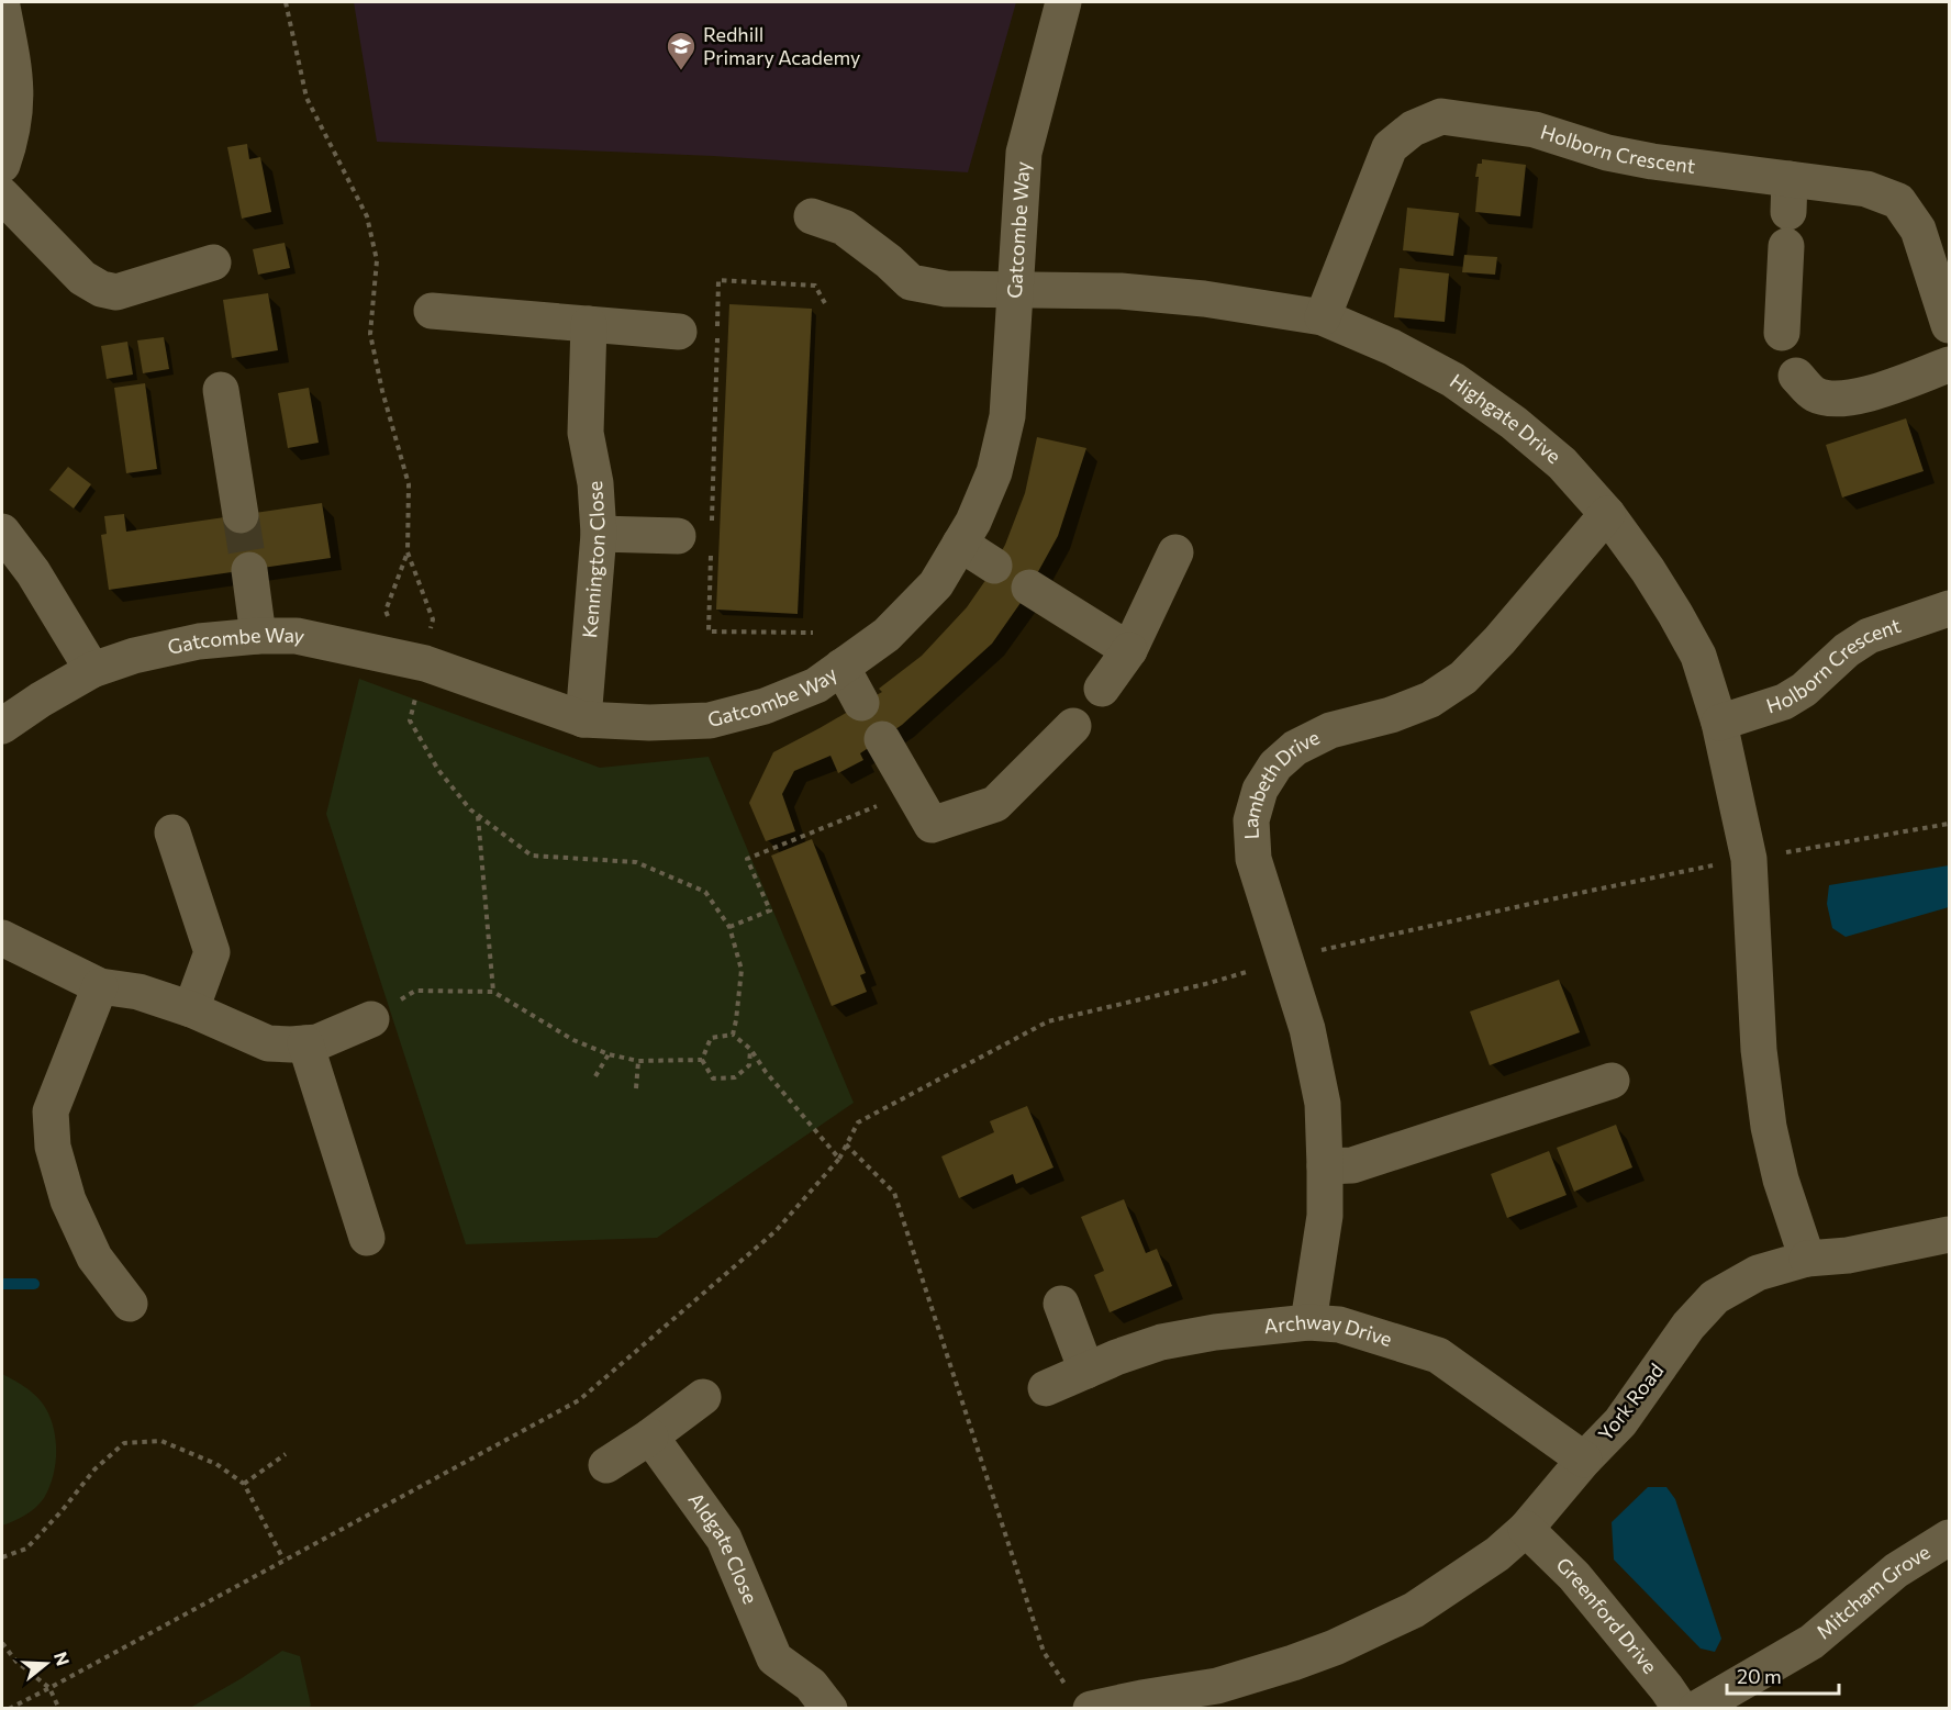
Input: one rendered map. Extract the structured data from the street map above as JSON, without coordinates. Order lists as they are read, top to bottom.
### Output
{
  "streets": {
    "street": [
      "Holborn Crescent",
      "Gatcombe Way",
      "Highgate Drive",
      "Kennington Close",
      "Lambeth Drive",
      "Archway Drive",
      "York Road",
      "Aldgate Close",
      "Mitcham Grove",
      "Greenford Drive"
    ]
  },
  "crossings": [
    ["Holborn Crescent", "Highgate Drive"],
    ["Gatcombe Way", "Highgate Drive"],
    ["Gatcombe Way", "Kennington Close"],
    ["Highgate Drive", "Lambeth Drive"],
    ["Lambeth Drive", "Archway Drive"],
    ["Archway Drive", "York Road"],
    ["York Road", "Greenford Drive"]
  ],
  "places": {
    "school or university": ["Redhill Primary Academy"]
  },
  "scale_bar": "20 m",
  "north": "right"
}
